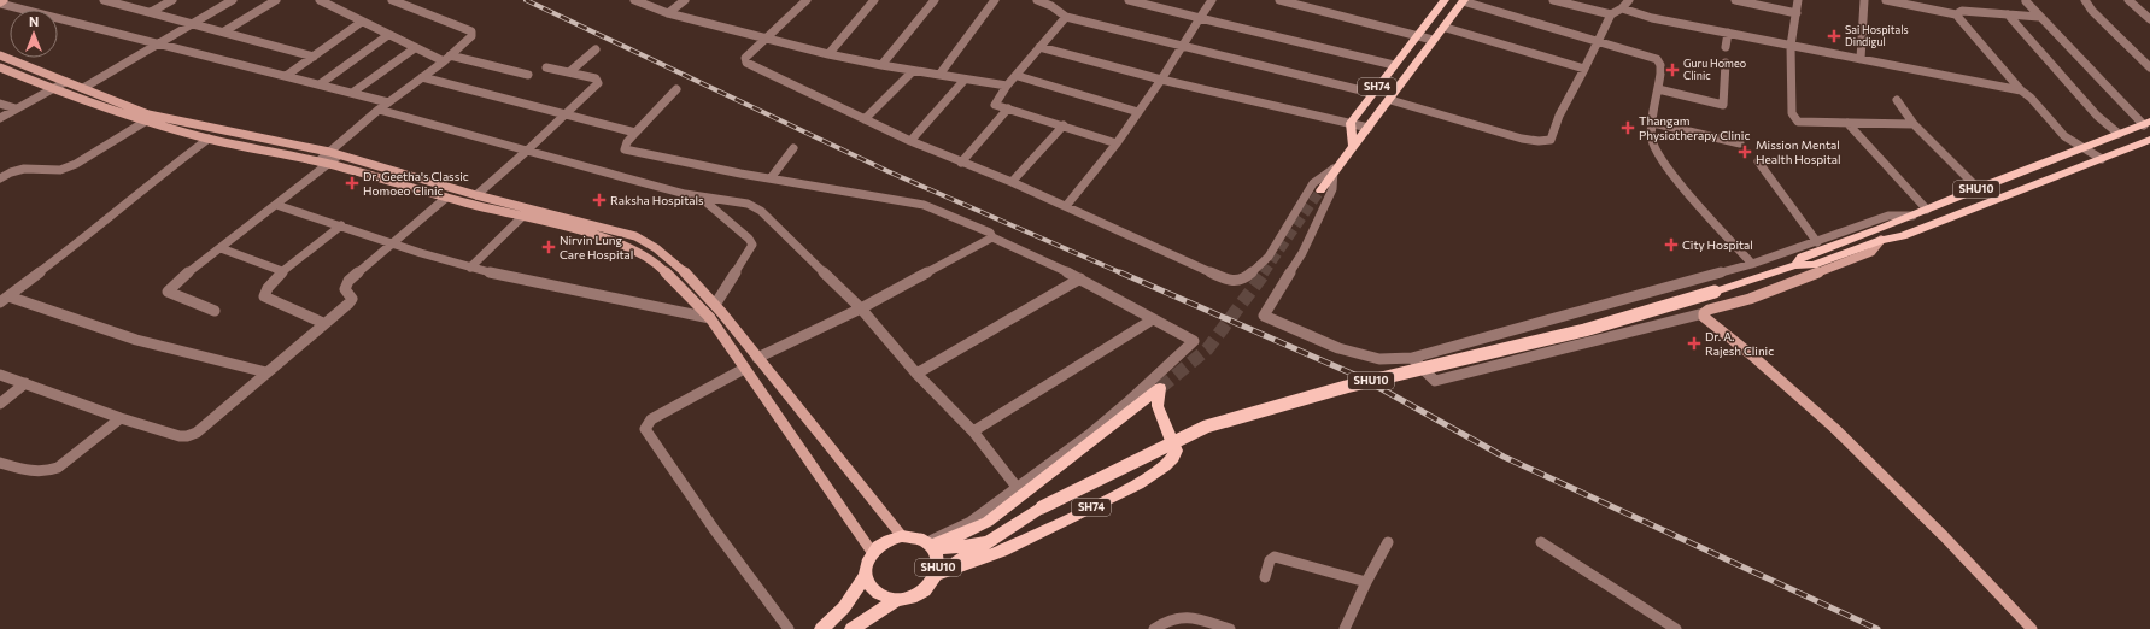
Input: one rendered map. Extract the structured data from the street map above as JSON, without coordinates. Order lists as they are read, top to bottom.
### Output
{
  "streets": {
    "main road": ["SH74", "SHU10"]
  },
  "crossings": [
    ["SH74", "SHU10"]
  ],
  "places": {
    "health": [
      "Sai Hospitals Dindigul",
      "Guru Homeo Clinic",
      "Thangam Physiotherapy Clinic",
      "Mission Mental Health Hospital",
      "Dr. Geetha's Classic Homoeo Clinic",
      "Raksha Hospitals",
      "City Hospital",
      "Nirvin Lung Care Hospital",
      "Dr. A. Rajesh Clinic"
    ]
  },
  "north": "top"
}
